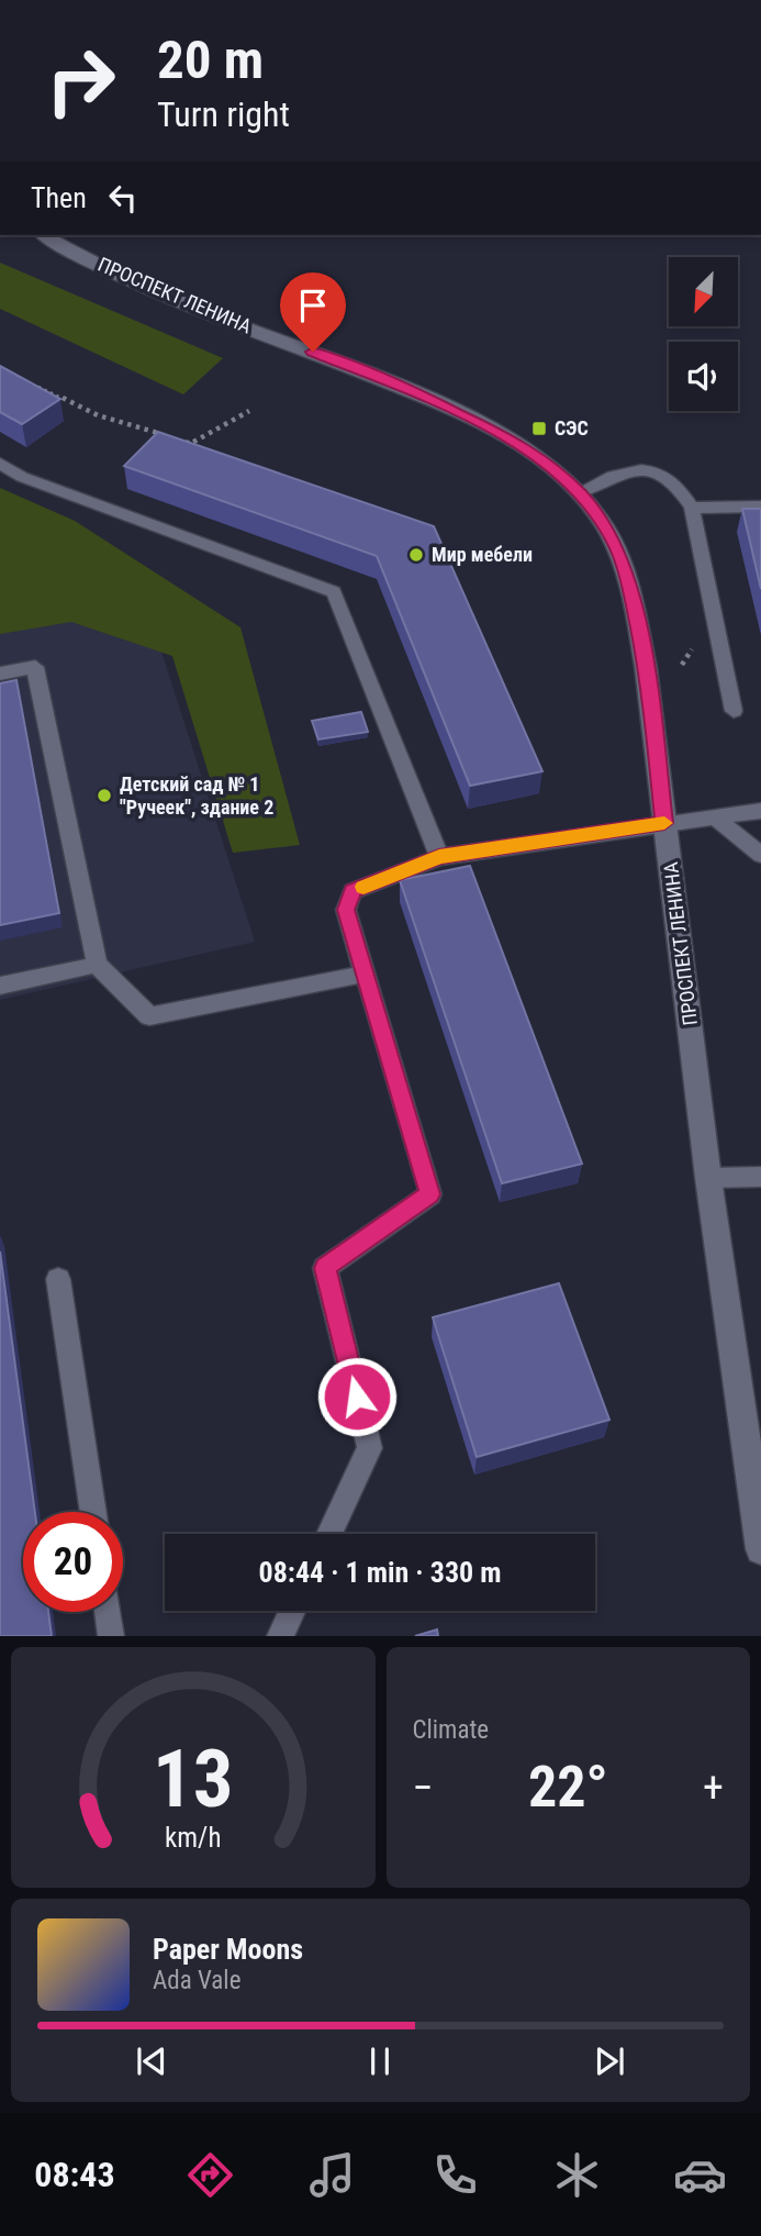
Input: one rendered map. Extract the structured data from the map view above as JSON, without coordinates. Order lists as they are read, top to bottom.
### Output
{
  "streets": {
    "main road": ["ПРОСПЕКТ ЛЕНИНА"]
  },
  "places": {
    "transit": ["СЭС"],
    "other": ["Мир мебели", "Детский сад № 1 \"Ручеек\", здание 2"]
  },
  "north": "bottom left",
  "page": {
    "turn": ["20 m", "Turn right"],
    "then": "Then",
    "limit": "20",
    "trip": "08:44 · 1 min · 330 m",
    "tile": "Climate",
    "heat": ["−", "22°", "+"],
    "song": ["Paper Moons", "Ada Vale"],
    "tabs": "08:43",
    "gauge": ["13", "km/h"]
  }
}
